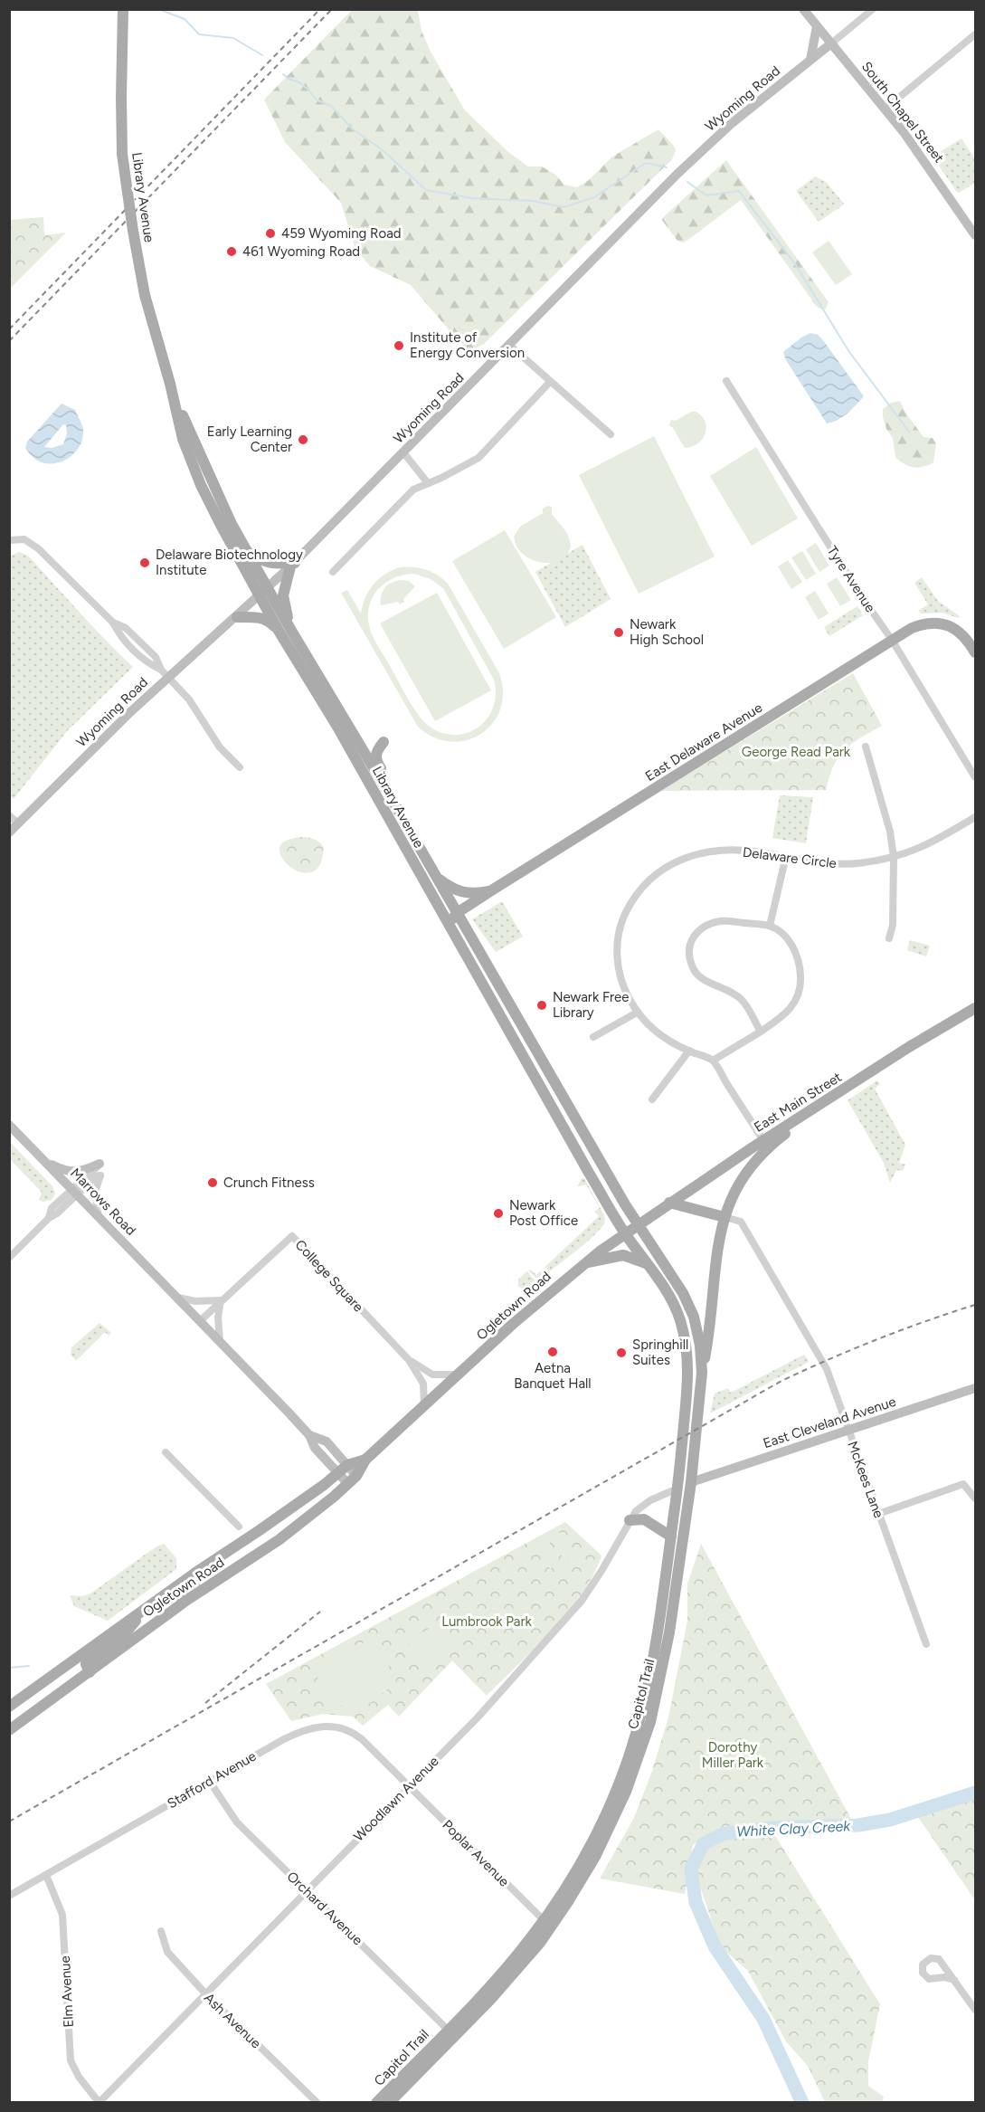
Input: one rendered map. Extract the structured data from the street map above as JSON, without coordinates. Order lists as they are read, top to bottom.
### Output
{
  "streets": {
    "main road": [
      "Library Avenue",
      "East Delaware Avenue",
      "East Main Street",
      "Ogletown Road",
      "Capitol Trail"
    ],
    "street": [
      "Wyoming Road",
      "South Chapel Street",
      "Tyre Avenue",
      "Delaware Circle",
      "Marrows Road",
      "College Square",
      "East Cleveland Avenue",
      "McKees Lane",
      "Stafford Avenue",
      "Woodlawn Avenue",
      "Poplar Avenue",
      "Orchard Avenue",
      "Elm Avenue",
      "Ash Avenue"
    ]
  },
  "crossings": [
    ["Wyoming Road", "South Chapel Street"],
    ["Wyoming Road", "Library Avenue"],
    ["Library Avenue", "East Delaware Avenue"],
    ["Library Avenue", "East Main Street"],
    ["Library Avenue", "Ogletown Road"],
    ["Library Avenue", "Capitol Trail"],
    ["Tyre Avenue", "East Delaware Avenue"],
    ["East Main Street", "Ogletown Road"],
    ["East Main Street", "Capitol Trail"],
    ["Marrows Road", "College Square"],
    ["Marrows Road", "Ogletown Road"],
    ["Ogletown Road", "Capitol Trail"],
    ["East Cleveland Avenue", "McKees Lane"],
    ["East Cleveland Avenue", "Capitol Trail"],
    ["Capitol Trail", "Woodlawn Avenue"],
    ["Capitol Trail", "Poplar Avenue"],
    ["Capitol Trail", "Orchard Avenue"],
    ["Stafford Avenue", "Woodlawn Avenue"],
    ["Stafford Avenue", "Poplar Avenue"],
    ["Stafford Avenue", "Orchard Avenue"],
    ["Stafford Avenue", "Elm Avenue"],
    ["Woodlawn Avenue", "Poplar Avenue"],
    ["Woodlawn Avenue", "Orchard Avenue"],
    ["Woodlawn Avenue", "Elm Avenue"],
    ["Woodlawn Avenue", "Ash Avenue"]
  ],
  "water": ["White Clay Creek"],
  "parks": ["George Read Park", "Lumbrook Park", "Dorothy Miller Park"],
  "places": [
    "459 Wyoming Road",
    "461 Wyoming Road",
    "Institute of Energy Conversion",
    "Early Learning Center",
    "Delaware Biotechnology Institute",
    "Newark High School",
    "Newark Free Library",
    "Crunch Fitness",
    "Newark Post Office",
    "Aetna Banquet Hall",
    "Springhill Suites"
  ]
}
